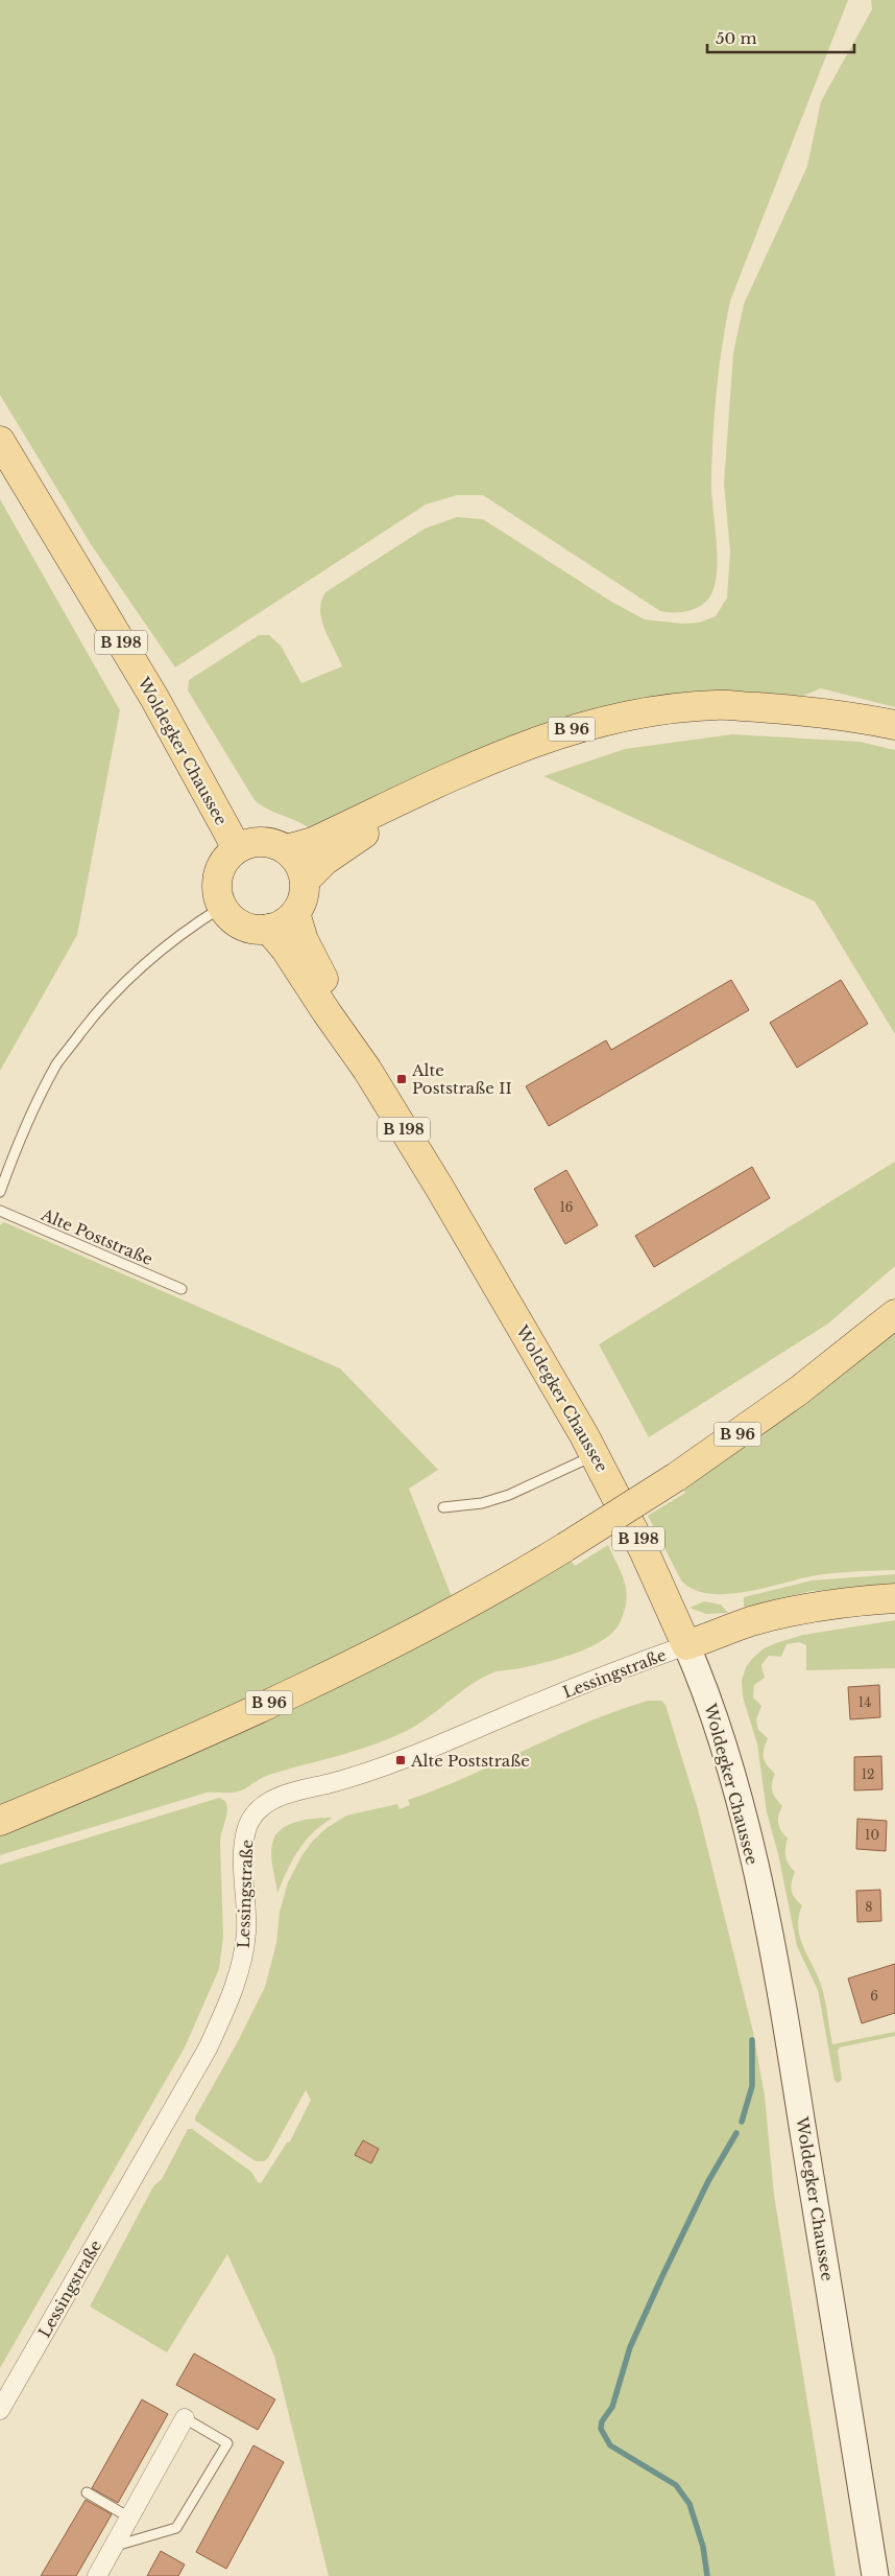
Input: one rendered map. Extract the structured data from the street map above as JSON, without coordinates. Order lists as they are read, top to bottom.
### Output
{
  "streets": {
    "main road": ["B 198", "B 96", "Woldegker Chaussee"],
    "street": ["Lessingstraße"],
    "lane": ["Alte Poststraße"]
  },
  "crossings": [
    ["B 96", "Woldegker Chaussee"],
    ["Woldegker Chaussee", "Lessingstraße"]
  ],
  "places": {
    "transit": ["Alte Poststraße II", "Alte Poststraße"]
  },
  "house_numbers": [
    "16",
    "14",
    "12",
    "10",
    "8",
    "6"
  ],
  "scale_bar": "50 m"
}
